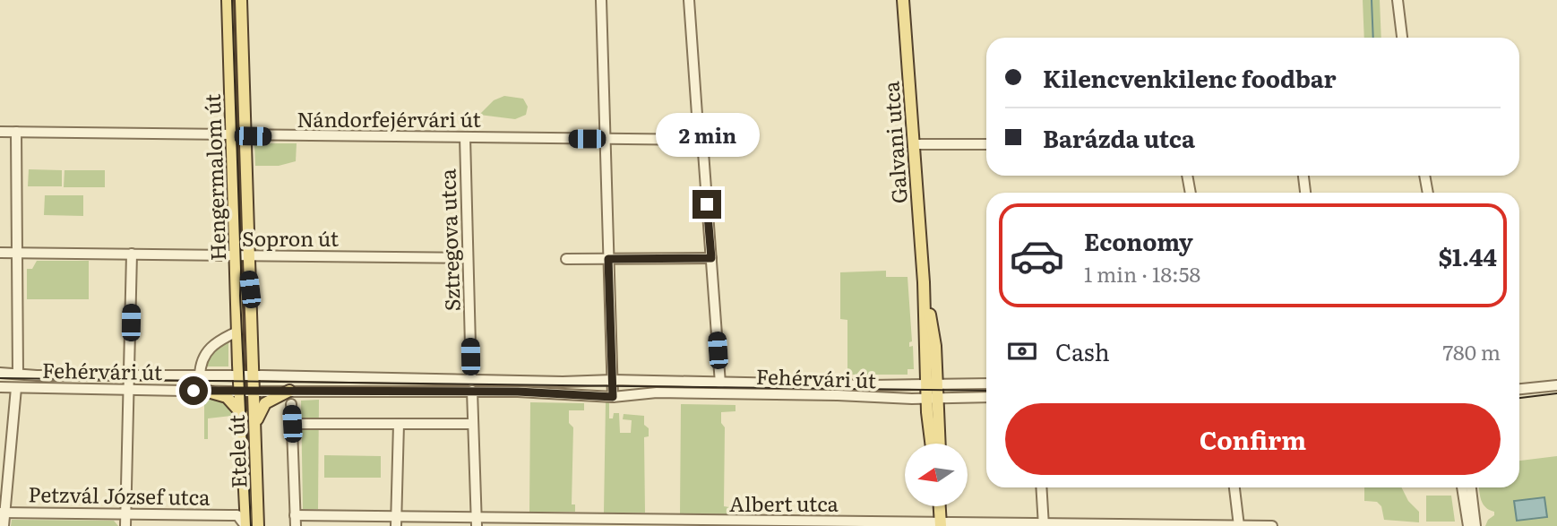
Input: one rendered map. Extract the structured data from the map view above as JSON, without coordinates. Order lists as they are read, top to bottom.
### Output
{
  "streets": {
    "main road": ["Galvani utca", "Hengermalom út", "Etele út"],
    "street": [
      "Nándorfejérvári út",
      "Sopron út",
      "Sztregova utca",
      "Fehérvári út",
      "Petzvál József utca",
      "Albert utca"
    ]
  },
  "crossings": [
    ["Nándorfejérvári út", "Hengermalom út"],
    ["Nándorfejérvári út", "Sztregova utca"],
    ["Galvani utca", "Fehérvári út"],
    ["Hengermalom út", "Sopron út"],
    ["Hengermalom út", "Fehérvári út"],
    ["Hengermalom út", "Etele út"],
    ["Sopron út", "Sztregova utca"],
    ["Sztregova utca", "Fehérvári út"],
    ["Sztregova utca", "Albert utca"],
    ["Fehérvári út", "Etele út"],
    ["Etele út", "Petzvál József utca"]
  ],
  "north": "left",
  "page": {
    "banner": ["Kilencvenkilenc foodbar", "Barázda utca"],
    "bubble": "2 min",
    "list": [
      {
        "name": "Economy",
        "note": "1 min · 18:58",
        "value": "$1.44"
      }
    ],
    "pay": ["Cash", "780 m"],
    "buttons": "Confirm"
  }
}
